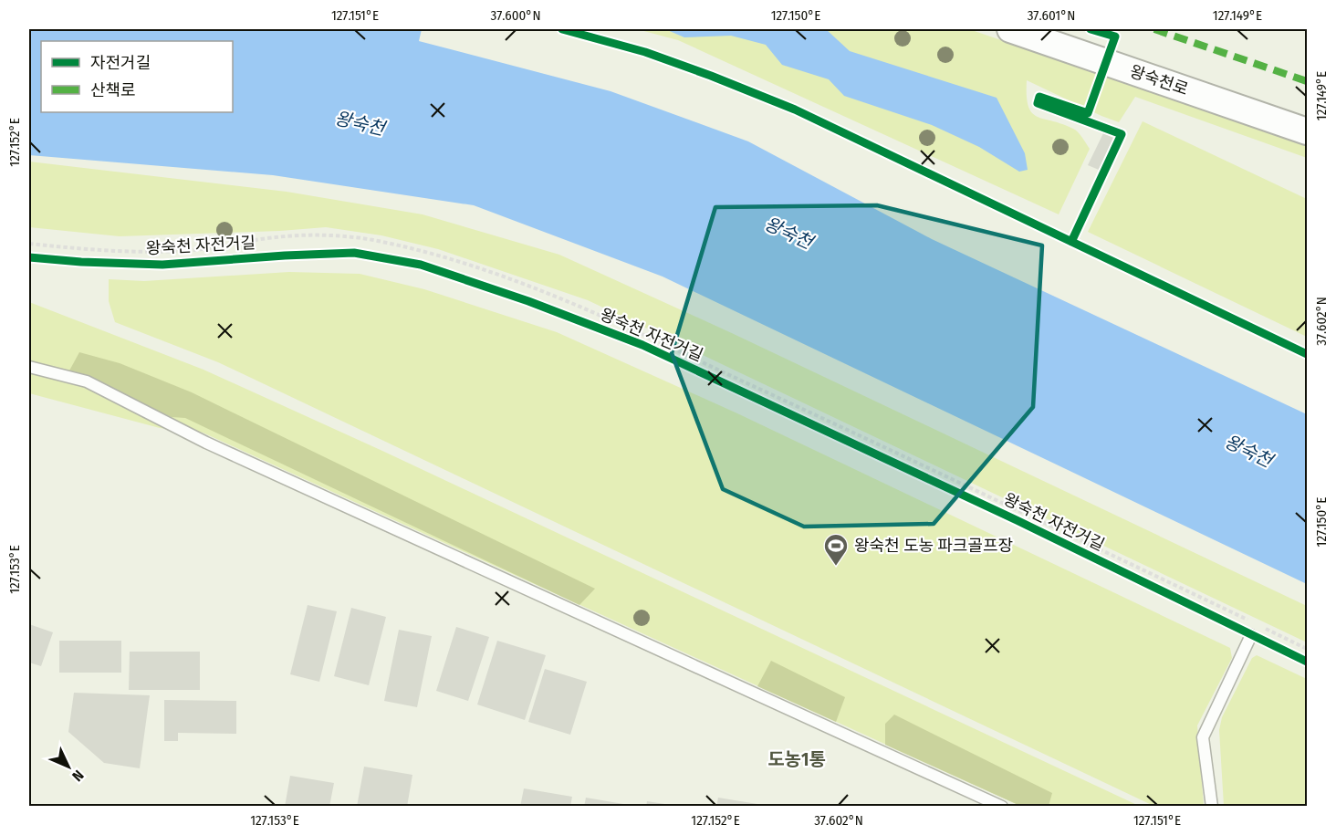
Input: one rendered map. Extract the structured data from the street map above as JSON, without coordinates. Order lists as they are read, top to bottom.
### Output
{
  "streets": {
    "street": ["왕숙천로"],
    "cycle path": ["왕숙천 자전거길"]
  },
  "districts": ["도농1통"],
  "water": ["왕숙천"],
  "places": {
    "sports": ["왕숙천 도농 파크골프장"]
  },
  "legend": ["자전거길", "산책로"],
  "north": "bottom right",
  "coordinates": [
    "127.151°E",
    "37.600°N",
    "127.150°E",
    "37.601°N",
    "127.149°E",
    "127.152°E",
    "37.602°N",
    "127.153°E"
  ]
}
